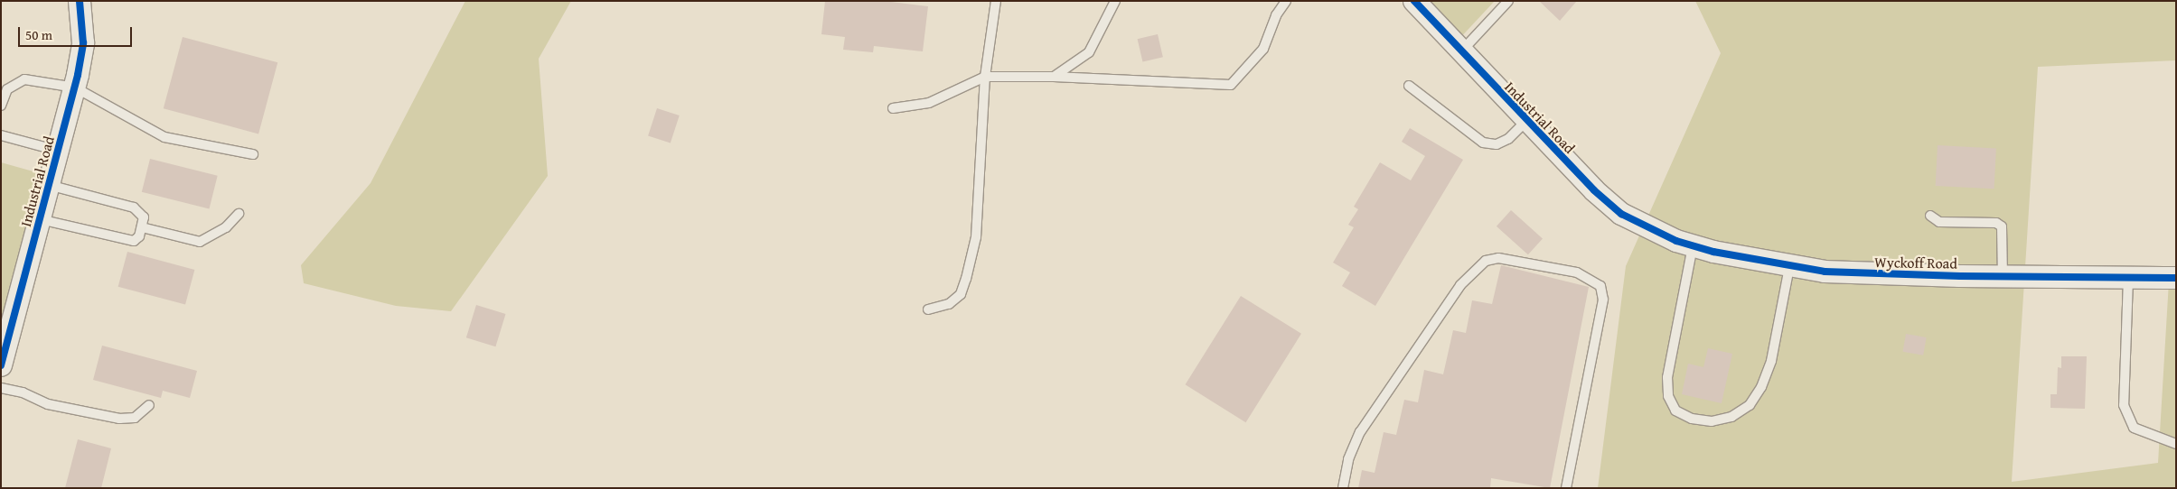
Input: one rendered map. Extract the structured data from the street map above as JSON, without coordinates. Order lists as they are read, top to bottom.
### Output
{
  "streets": {
    "street": ["Industrial Road", "Wyckoff Road"]
  },
  "crossings": [
    ["Industrial Road", "Wyckoff Road"]
  ],
  "scale_bar": "50 m"
}
